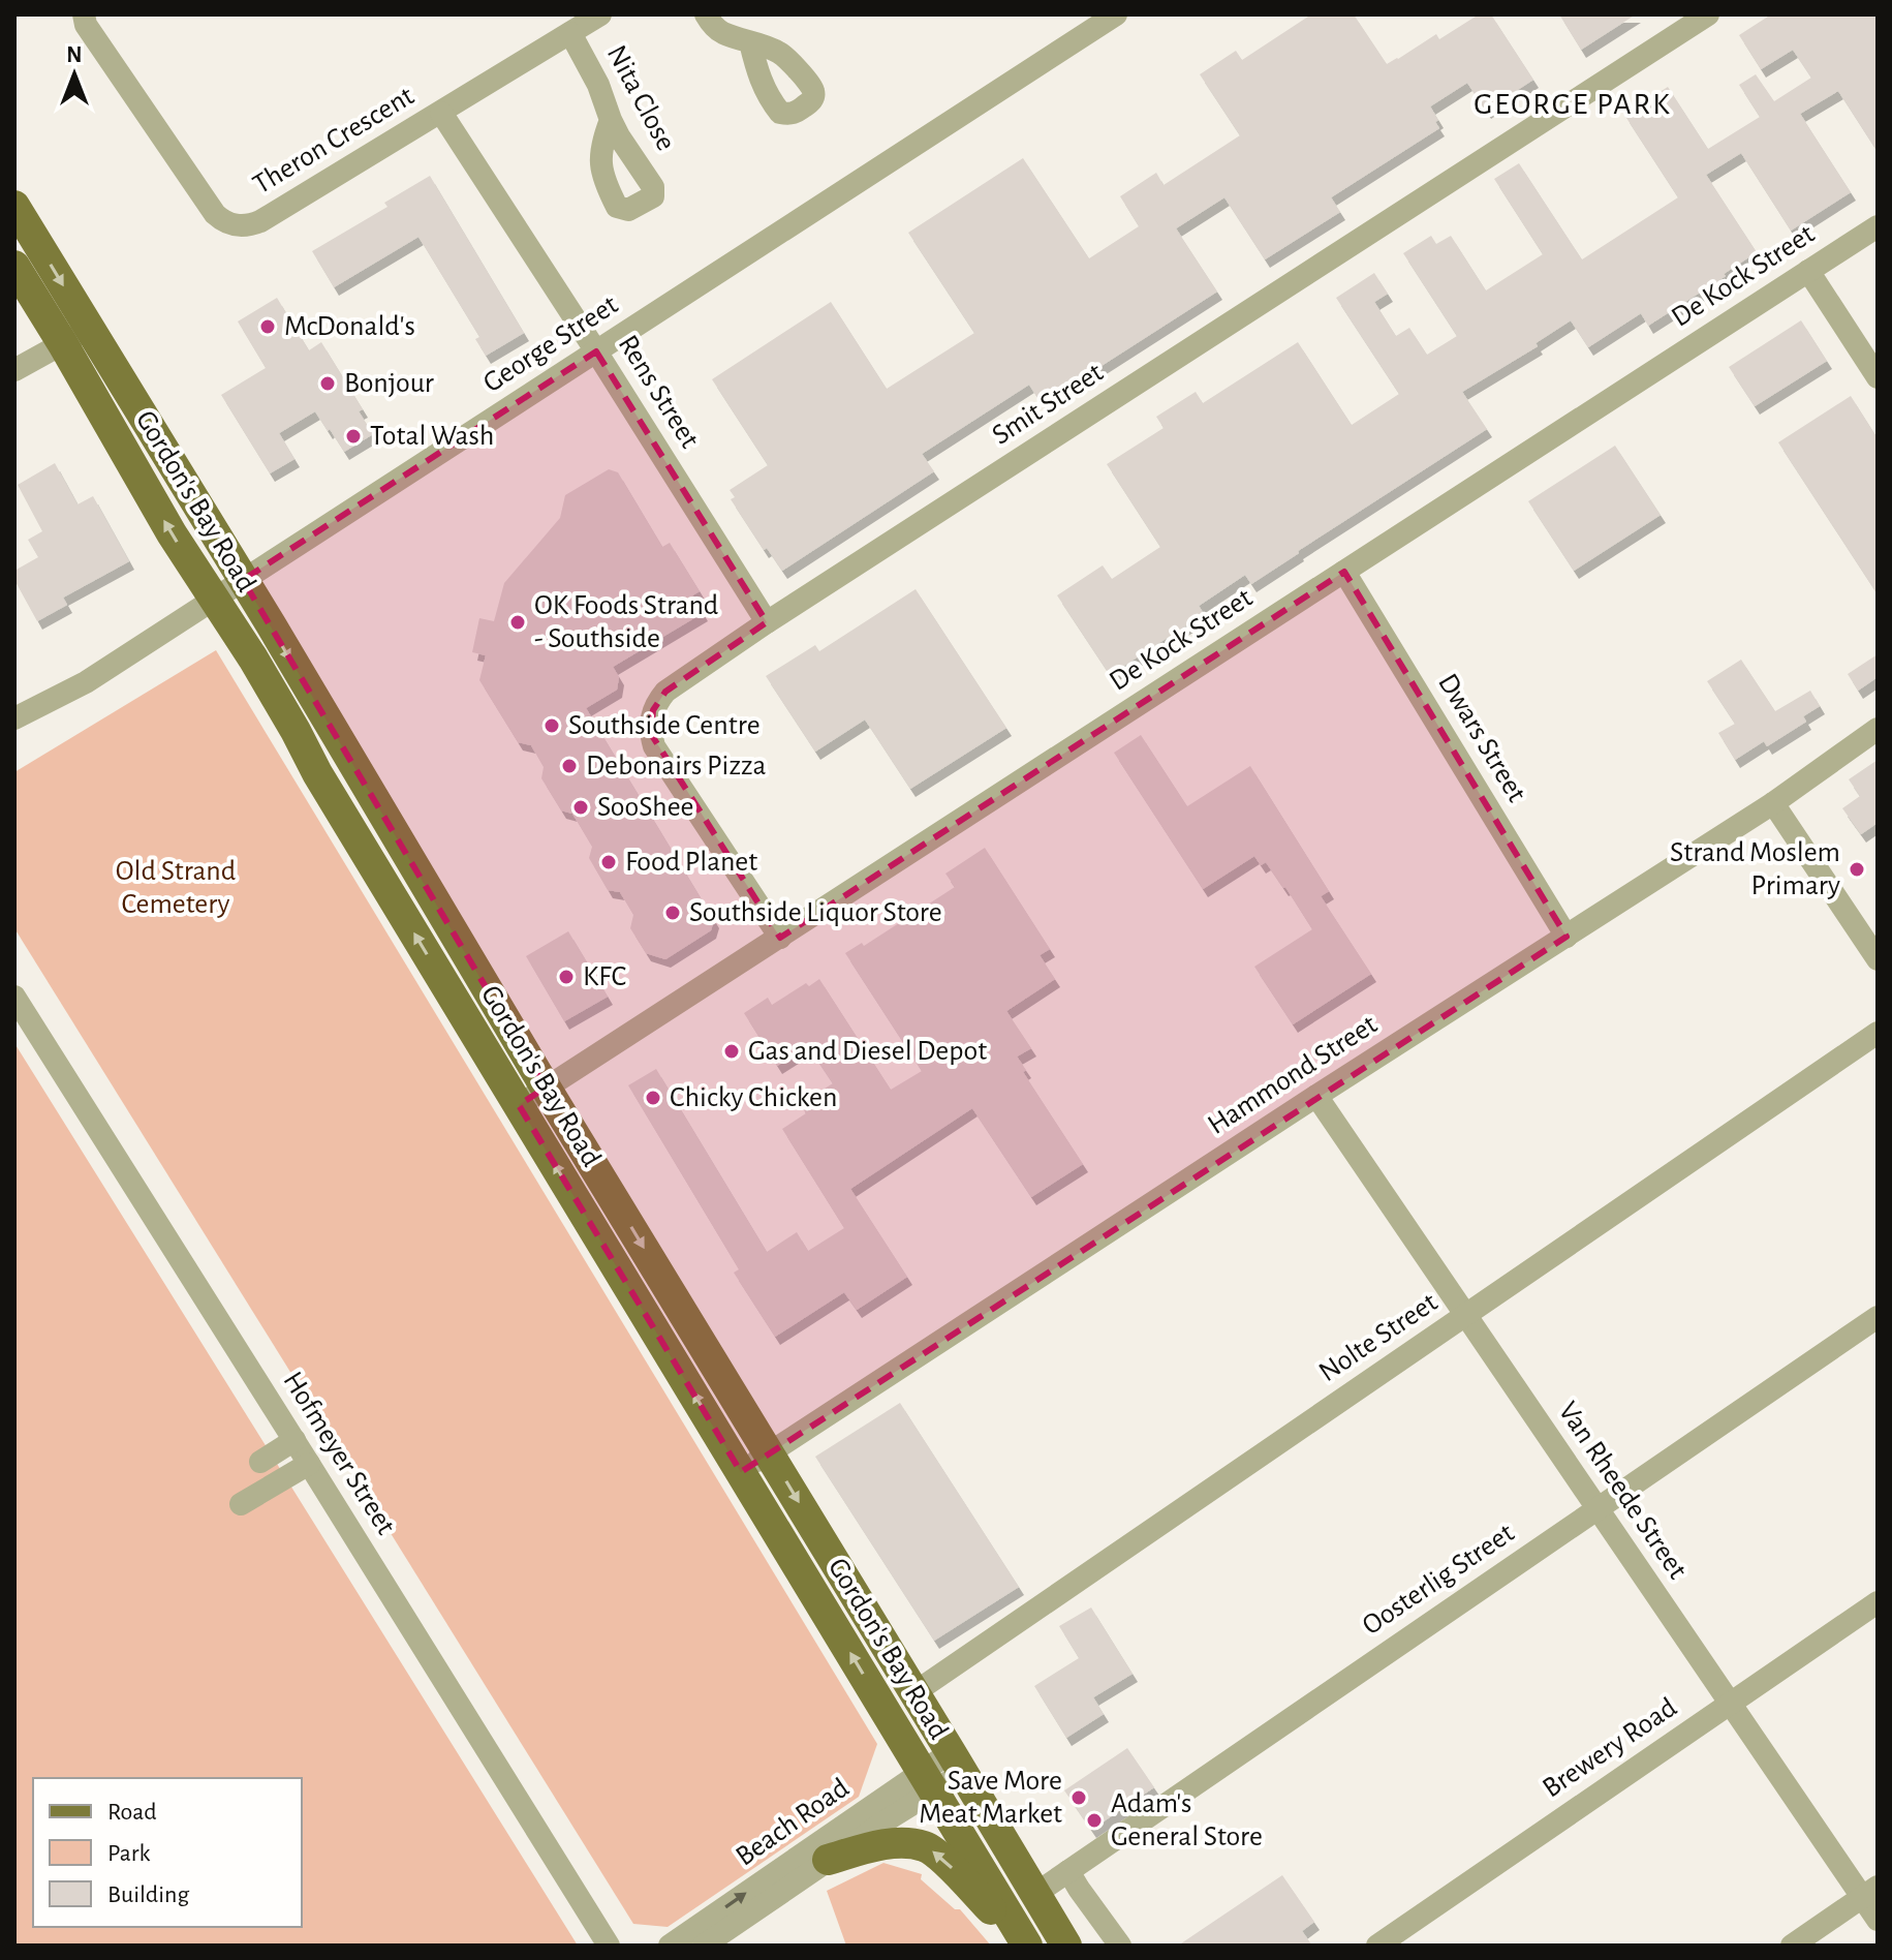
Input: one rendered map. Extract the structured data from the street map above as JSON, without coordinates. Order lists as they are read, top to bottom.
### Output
{
  "streets": {
    "main road": ["Gordon's Bay Road"],
    "street": [
      "Nita Close",
      "Theron Crescent",
      "De Kock Street",
      "George Street",
      "Rens Street",
      "Smit Street",
      "Dwars Street",
      "Hammond Street",
      "Nolte Street",
      "Hofmeyer Street",
      "Van Rheede Street",
      "Oosterlig Street",
      "Brewery Road",
      "Beach Road"
    ]
  },
  "crossings": [
    ["Nita Close", "Theron Crescent"],
    ["Theron Crescent", "Rens Street"],
    ["De Kock Street", "Smit Street"],
    ["De Kock Street", "Gordon's Bay Road"],
    ["De Kock Street", "Dwars Street"],
    ["George Street", "Rens Street"],
    ["George Street", "Gordon's Bay Road"],
    ["Rens Street", "Smit Street"],
    ["Gordon's Bay Road", "Hammond Street"],
    ["Gordon's Bay Road", "Nolte Street"],
    ["Gordon's Bay Road", "Oosterlig Street"],
    ["Gordon's Bay Road", "Beach Road"],
    ["Dwars Street", "Hammond Street"],
    ["Hammond Street", "Van Rheede Street"],
    ["Nolte Street", "Van Rheede Street"],
    ["Van Rheede Street", "Oosterlig Street"],
    ["Van Rheede Street", "Brewery Road"]
  ],
  "districts": ["GEORGE PARK"],
  "parks": ["Old Strand Cemetery"],
  "places": [
    "McDonald's",
    "Bonjour",
    "Total Wash",
    "OK Foods Strand - Southside",
    "Southside Centre",
    "Debonairs Pizza",
    "SooShee",
    "Food Planet",
    "Strand Moslem Primary",
    "Southside Liquor Store",
    "KFC",
    "Gas and Diesel Depot",
    "Chicky Chicken",
    "Save More Meat Market",
    "Adam's General Store"
  ],
  "legend": ["Road", "Park", "Building"],
  "north": "top"
}
